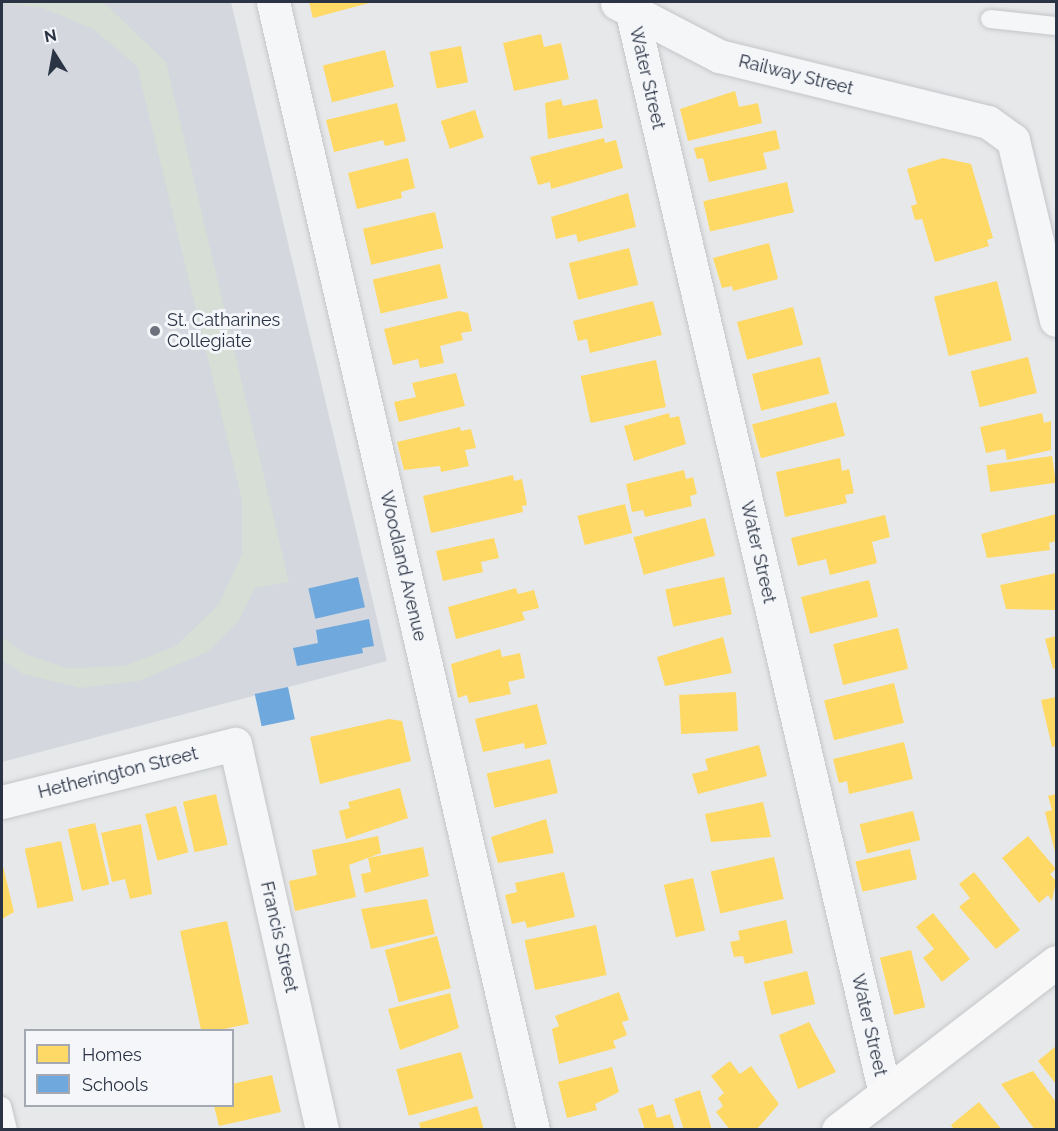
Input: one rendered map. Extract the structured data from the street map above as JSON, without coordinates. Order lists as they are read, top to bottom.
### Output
{
  "streets": {
    "street": [
      "Railway Street",
      "Water Street",
      "Woodland Avenue",
      "Hetherington Street",
      "Francis Street"
    ]
  },
  "crossings": [
    ["Railway Street", "Water Street"],
    ["Hetherington Street", "Francis Street"]
  ],
  "places": ["St. Catharines Collegiate"],
  "legend": ["Homes", "Schools"],
  "north": "top"
}
